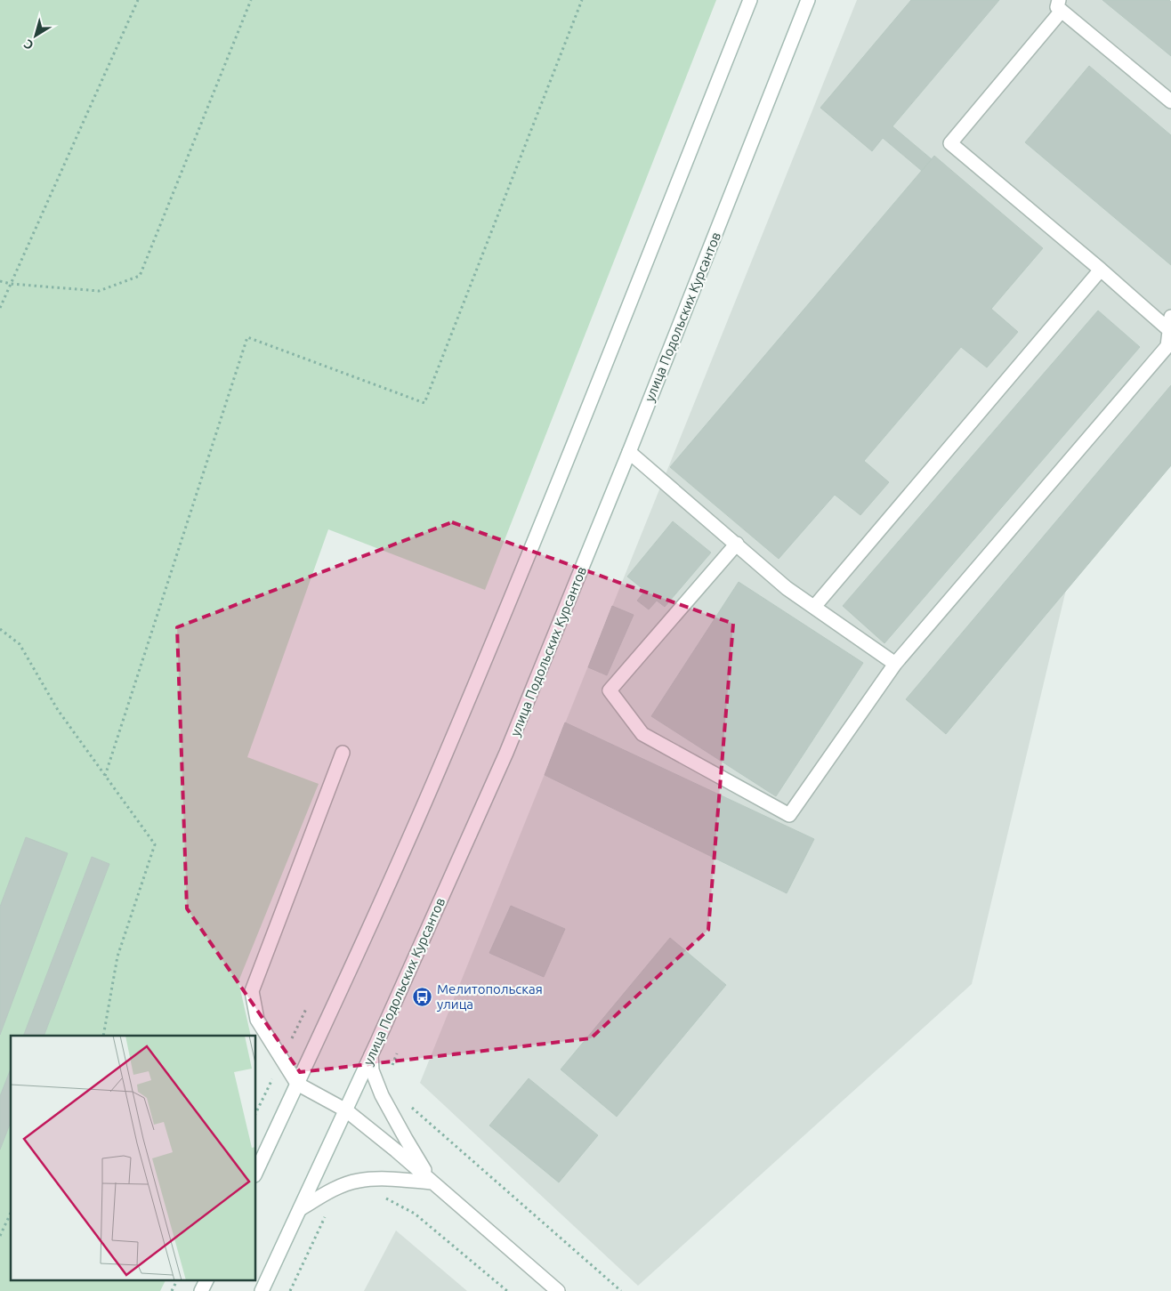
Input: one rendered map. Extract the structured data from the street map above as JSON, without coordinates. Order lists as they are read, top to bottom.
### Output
{
  "streets": {
    "main road": ["улица Подольских Курсантов"]
  },
  "places": {
    "bus stop": ["Мелитопольская улица"]
  },
  "north": "bottom left"
}
